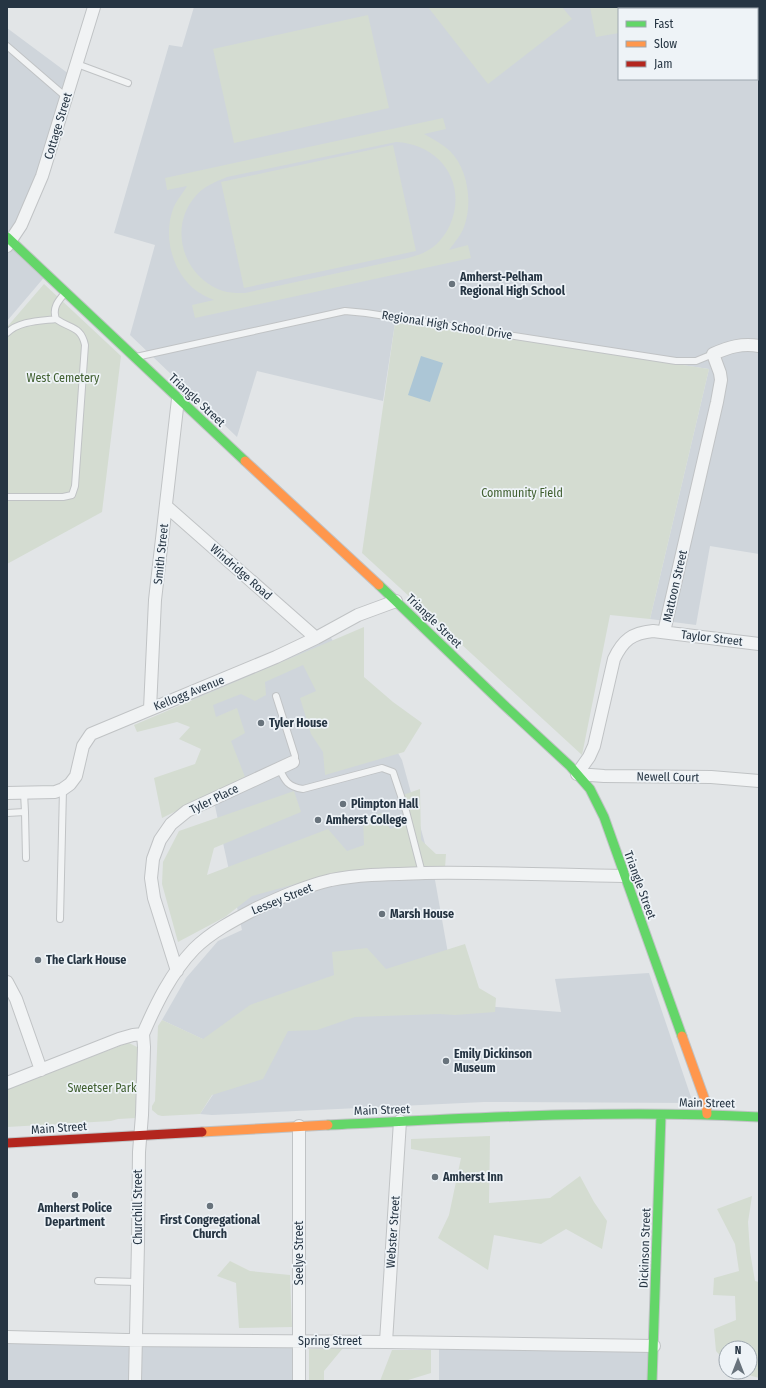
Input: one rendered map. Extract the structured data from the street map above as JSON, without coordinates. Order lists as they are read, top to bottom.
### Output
{
  "streets": {
    "main road": ["Triangle Street", "Main Street", "Dickinson Street"],
    "street": [
      "Cottage Street",
      "Regional High School Drive",
      "Smith Street",
      "Windridge Road",
      "Mattoon Street",
      "Taylor Street",
      "Kellogg Avenue",
      "Newell Court",
      "Tyler Place",
      "Lessey Street",
      "Churchill Street",
      "Webster Street",
      "Seelye Street",
      "Spring Street"
    ]
  },
  "crossings": [
    ["Cottage Street", "Triangle Street"],
    ["Regional High School Drive", "Triangle Street"],
    ["Regional High School Drive", "Mattoon Street"],
    ["Triangle Street", "Smith Street"],
    ["Triangle Street", "Mattoon Street"],
    ["Triangle Street", "Kellogg Avenue"],
    ["Triangle Street", "Newell Court"],
    ["Triangle Street", "Lessey Street"],
    ["Triangle Street", "Main Street"],
    ["Smith Street", "Windridge Road"],
    ["Smith Street", "Kellogg Avenue"],
    ["Windridge Road", "Kellogg Avenue"],
    ["Mattoon Street", "Taylor Street"],
    ["Mattoon Street", "Newell Court"],
    ["Tyler Place", "Lessey Street"],
    ["Lessey Street", "Churchill Street"],
    ["Main Street", "Churchill Street"],
    ["Main Street", "Webster Street"],
    ["Main Street", "Dickinson Street"],
    ["Main Street", "Seelye Street"],
    ["Churchill Street", "Spring Street"],
    ["Webster Street", "Spring Street"],
    ["Dickinson Street", "Spring Street"],
    ["Seelye Street", "Spring Street"]
  ],
  "parks": ["West Cemetery", "Community Field", "Sweetser Park"],
  "places": [
    "Amherst-Pelham Regional High School",
    "Tyler House",
    "Plimpton Hall",
    "Amherst College",
    "Marsh House",
    "The Clark House",
    "Emily Dickinson Museum",
    "Amherst Inn",
    "Amherst Police Department",
    "First Congregational Church"
  ],
  "legend": ["Fast", "Slow", "Jam"],
  "north": "top"
}
